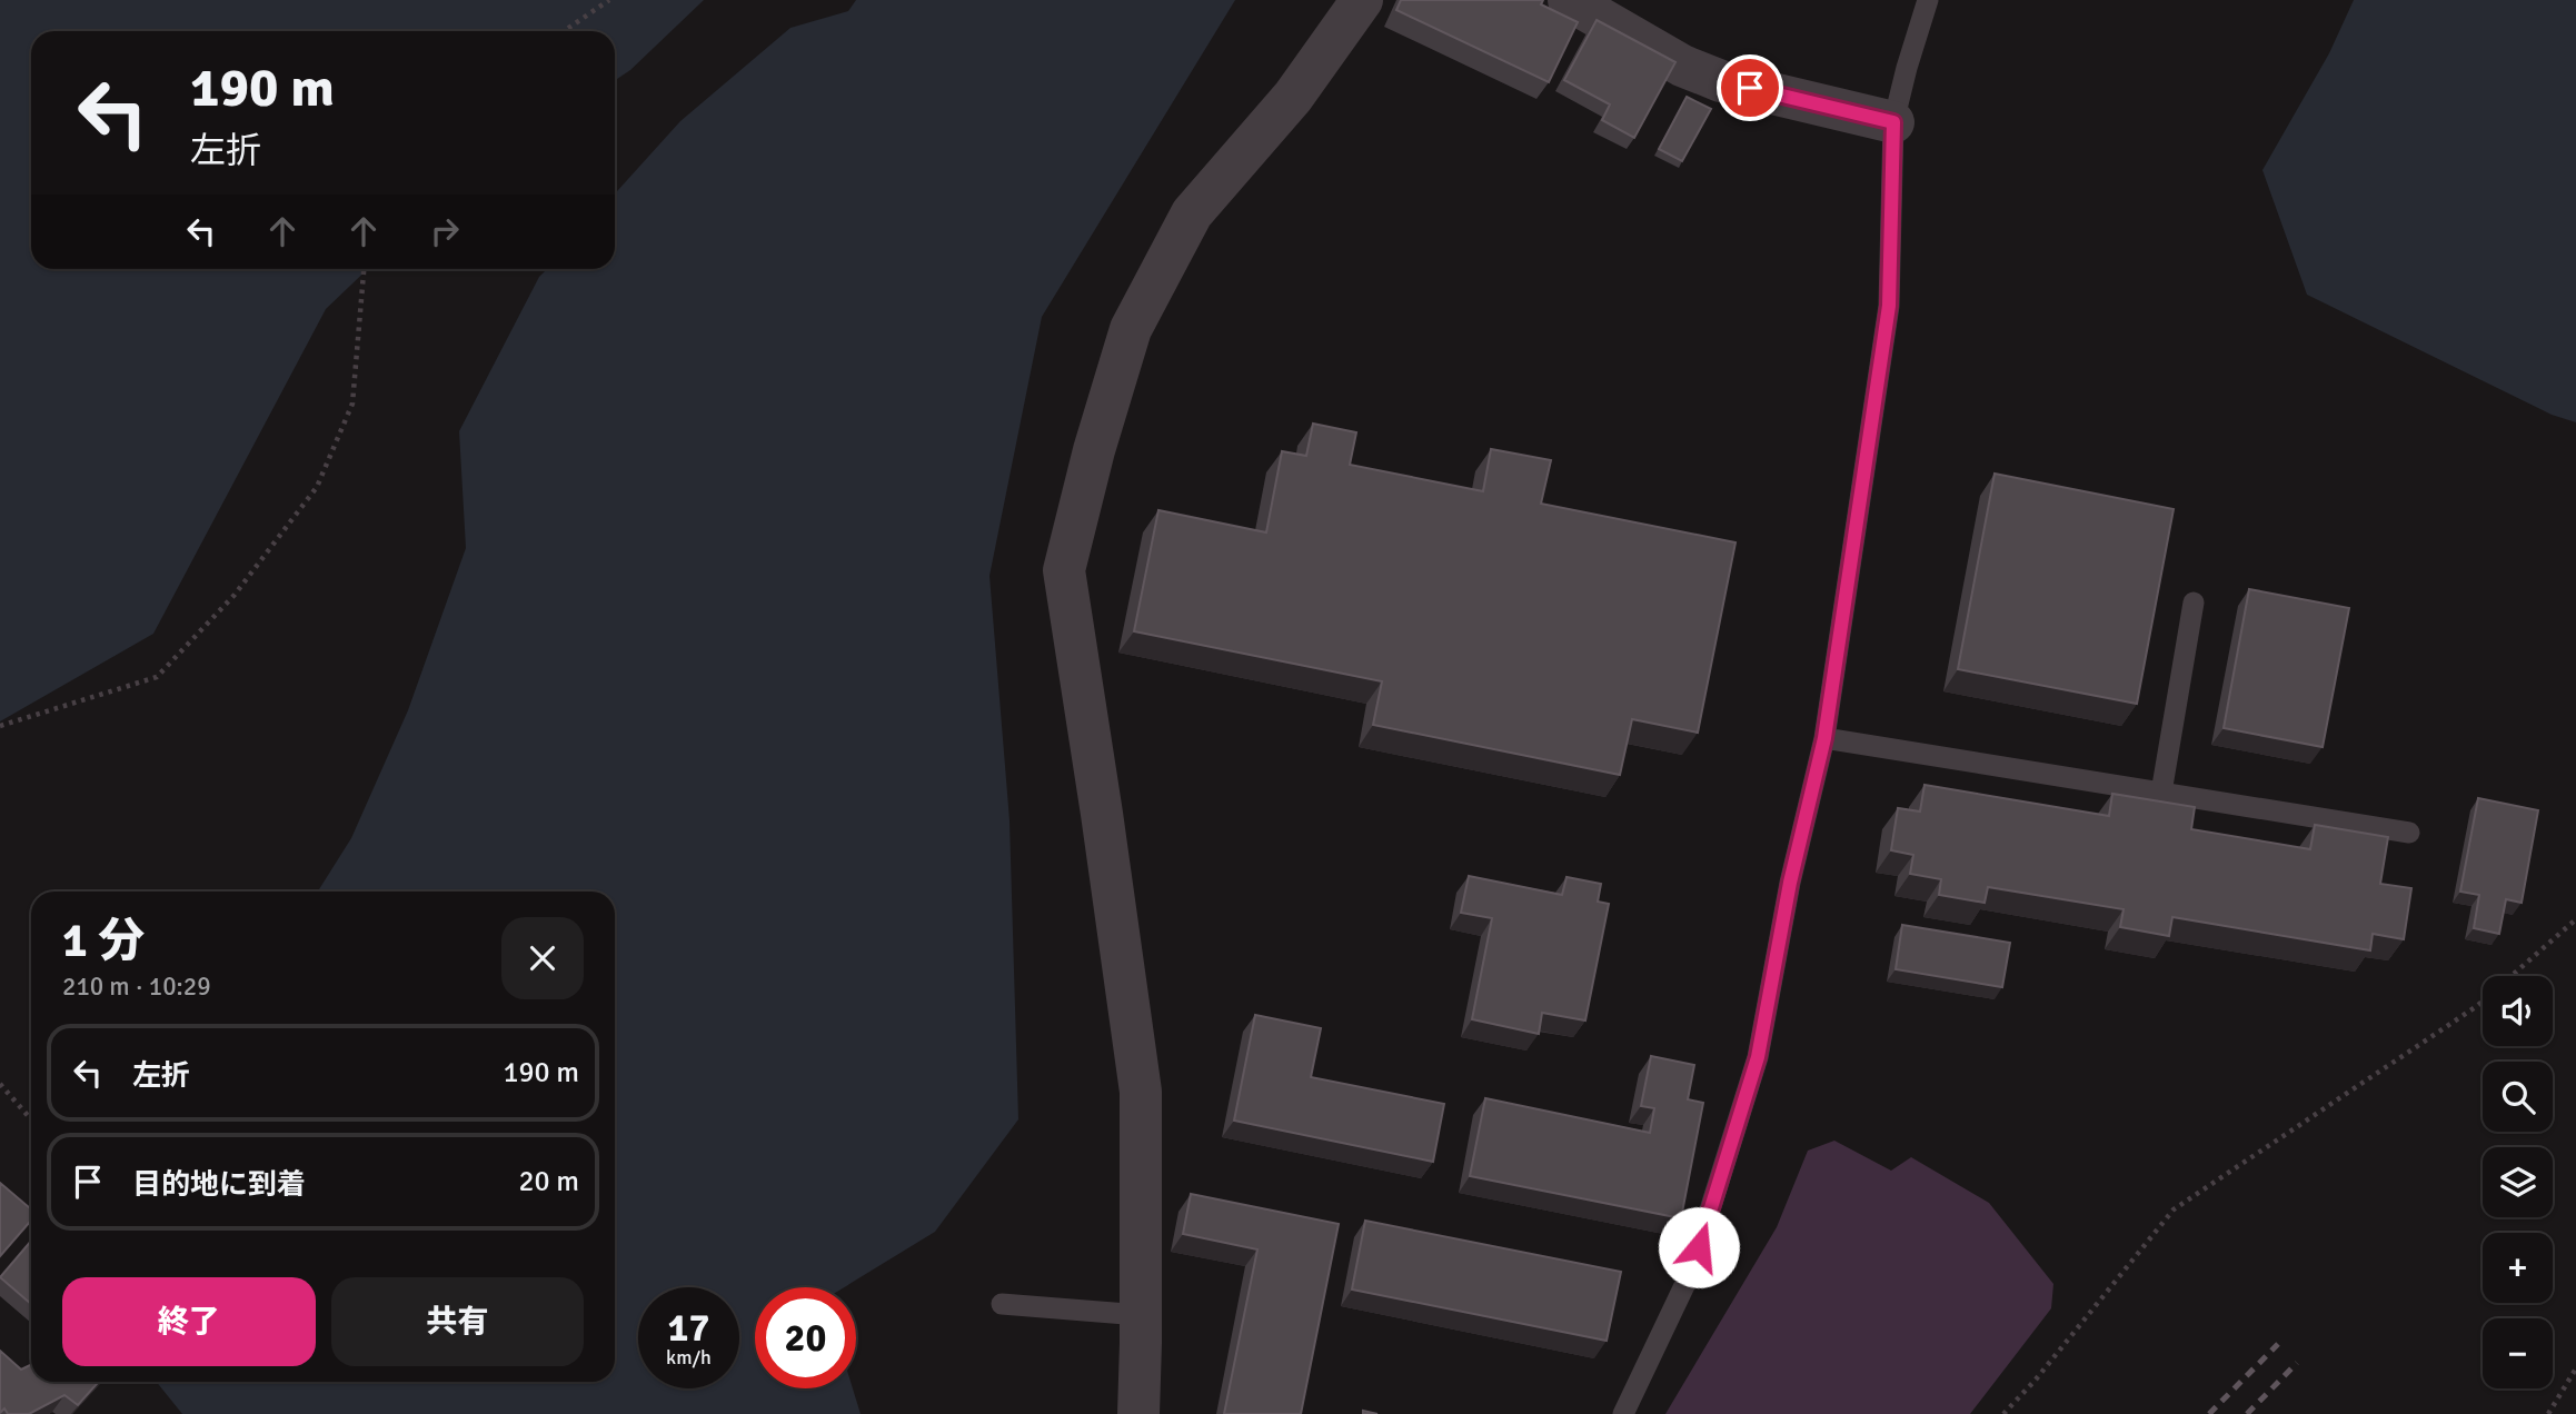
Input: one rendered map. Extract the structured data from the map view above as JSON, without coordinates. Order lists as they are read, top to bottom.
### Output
{
  "page": {
    "turn": ["190 m", "左折"],
    "heading": ["1 分", "210 m · 10:29"],
    "map_buttons": ["+", "−"],
    "list": [
      {
        "name": "左折",
        "value": "190 m"
      },
      {
        "name": "目的地に到着",
        "value": "20 m"
      }
    ],
    "buttons": ["終了", "共有"],
    "speed": "17 km/h",
    "limit": "20"
  }
}
